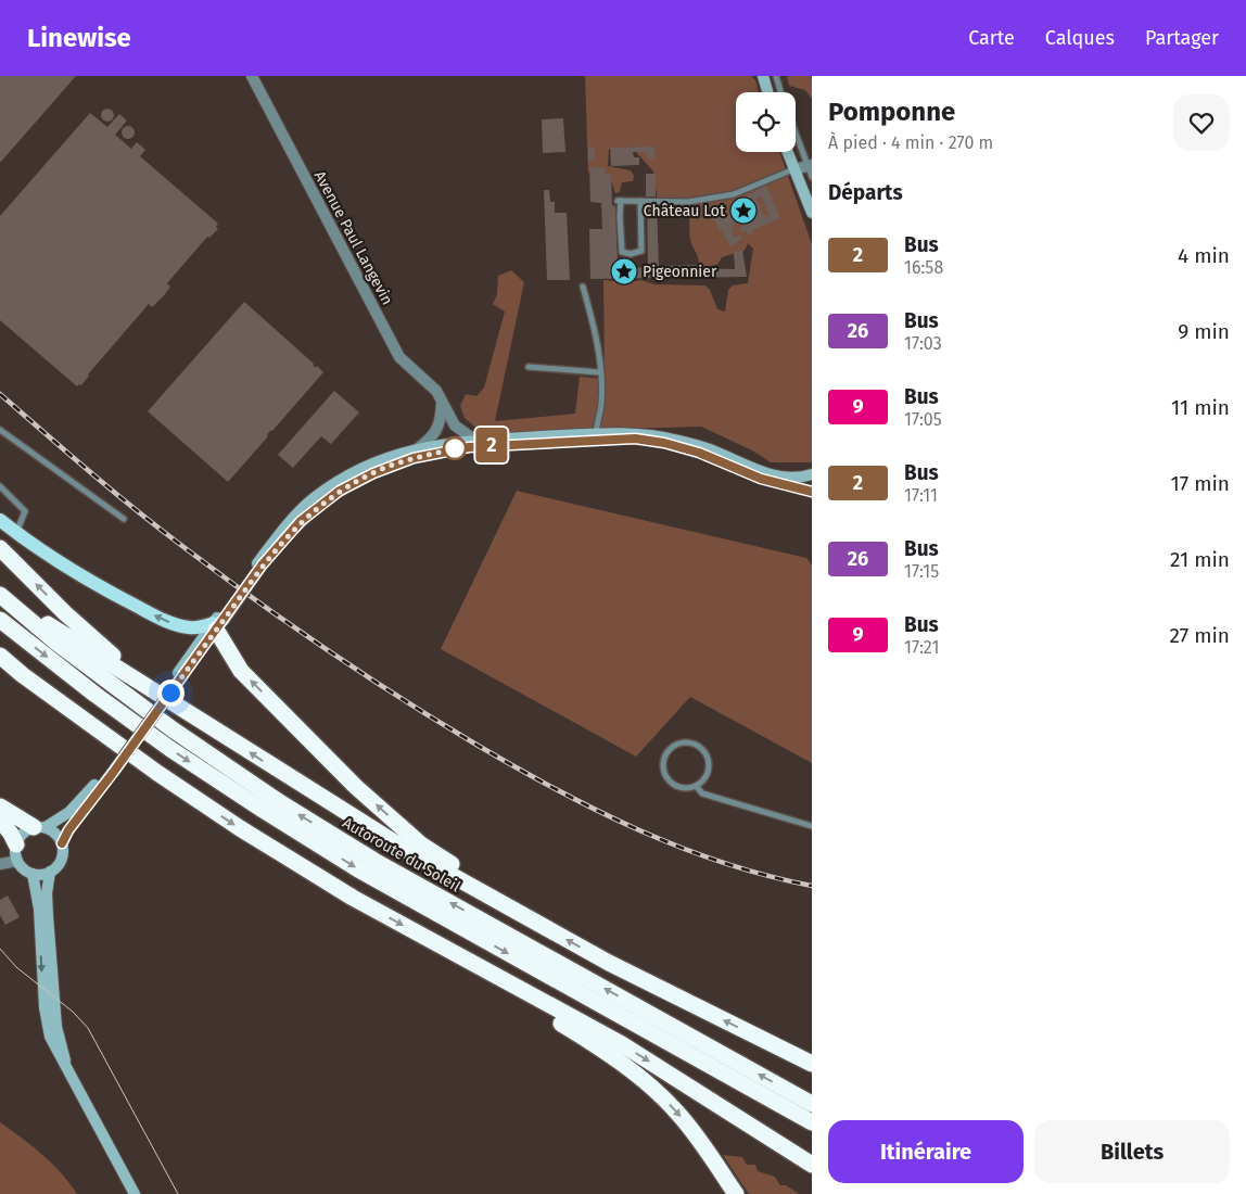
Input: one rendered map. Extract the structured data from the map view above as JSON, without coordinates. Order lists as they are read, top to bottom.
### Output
{
  "streets": {
    "highway": ["Autoroute du Soleil"],
    "street": ["Avenue Paul Langevin"]
  },
  "places": {
    "place": ["Château Lot", "Pigeonnier"]
  },
  "lines": ["bus line 2"],
  "page": {
    "header": "Linewise",
    "nav": ["Carte", "Calques", "Partager"],
    "on_map": "2",
    "heading": [
      ["Pomponne", "À pied · 4 min · 270 m"],
      "Départs"
    ],
    "list": [
      {
        "mark": "2",
        "name": "Bus",
        "note": "16:58",
        "value": "4 min"
      },
      {
        "mark": "26",
        "name": "Bus",
        "note": "17:03",
        "value": "9 min"
      },
      {
        "mark": "9",
        "name": "Bus",
        "note": "17:05",
        "value": "11 min"
      },
      {
        "mark": "2",
        "name": "Bus",
        "note": "17:11",
        "value": "17 min"
      },
      {
        "mark": "26",
        "name": "Bus",
        "note": "17:15",
        "value": "21 min"
      },
      {
        "mark": "9",
        "name": "Bus",
        "note": "17:21",
        "value": "27 min"
      }
    ],
    "buttons": ["Itinéraire", "Billets"]
  }
}
